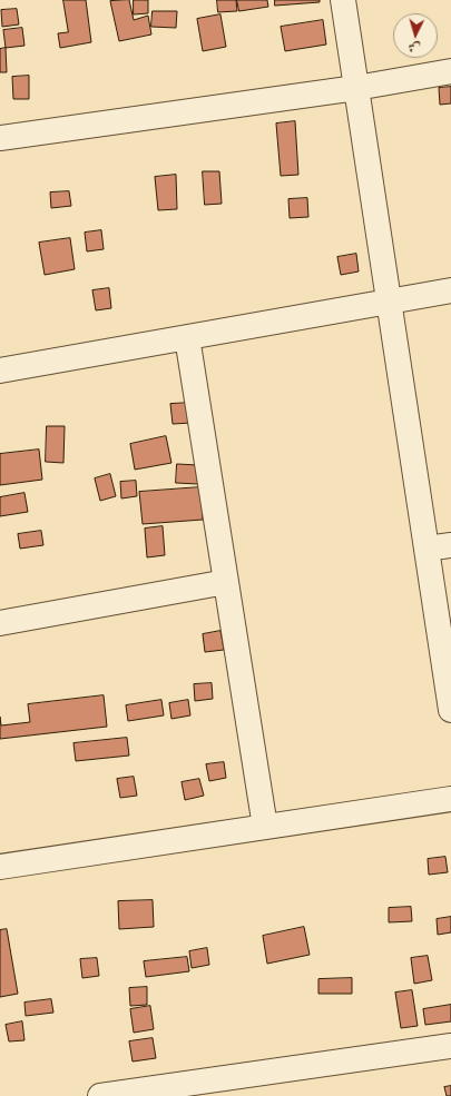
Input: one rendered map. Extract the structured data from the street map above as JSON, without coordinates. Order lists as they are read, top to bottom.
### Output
{
  "north": "bottom"
}
